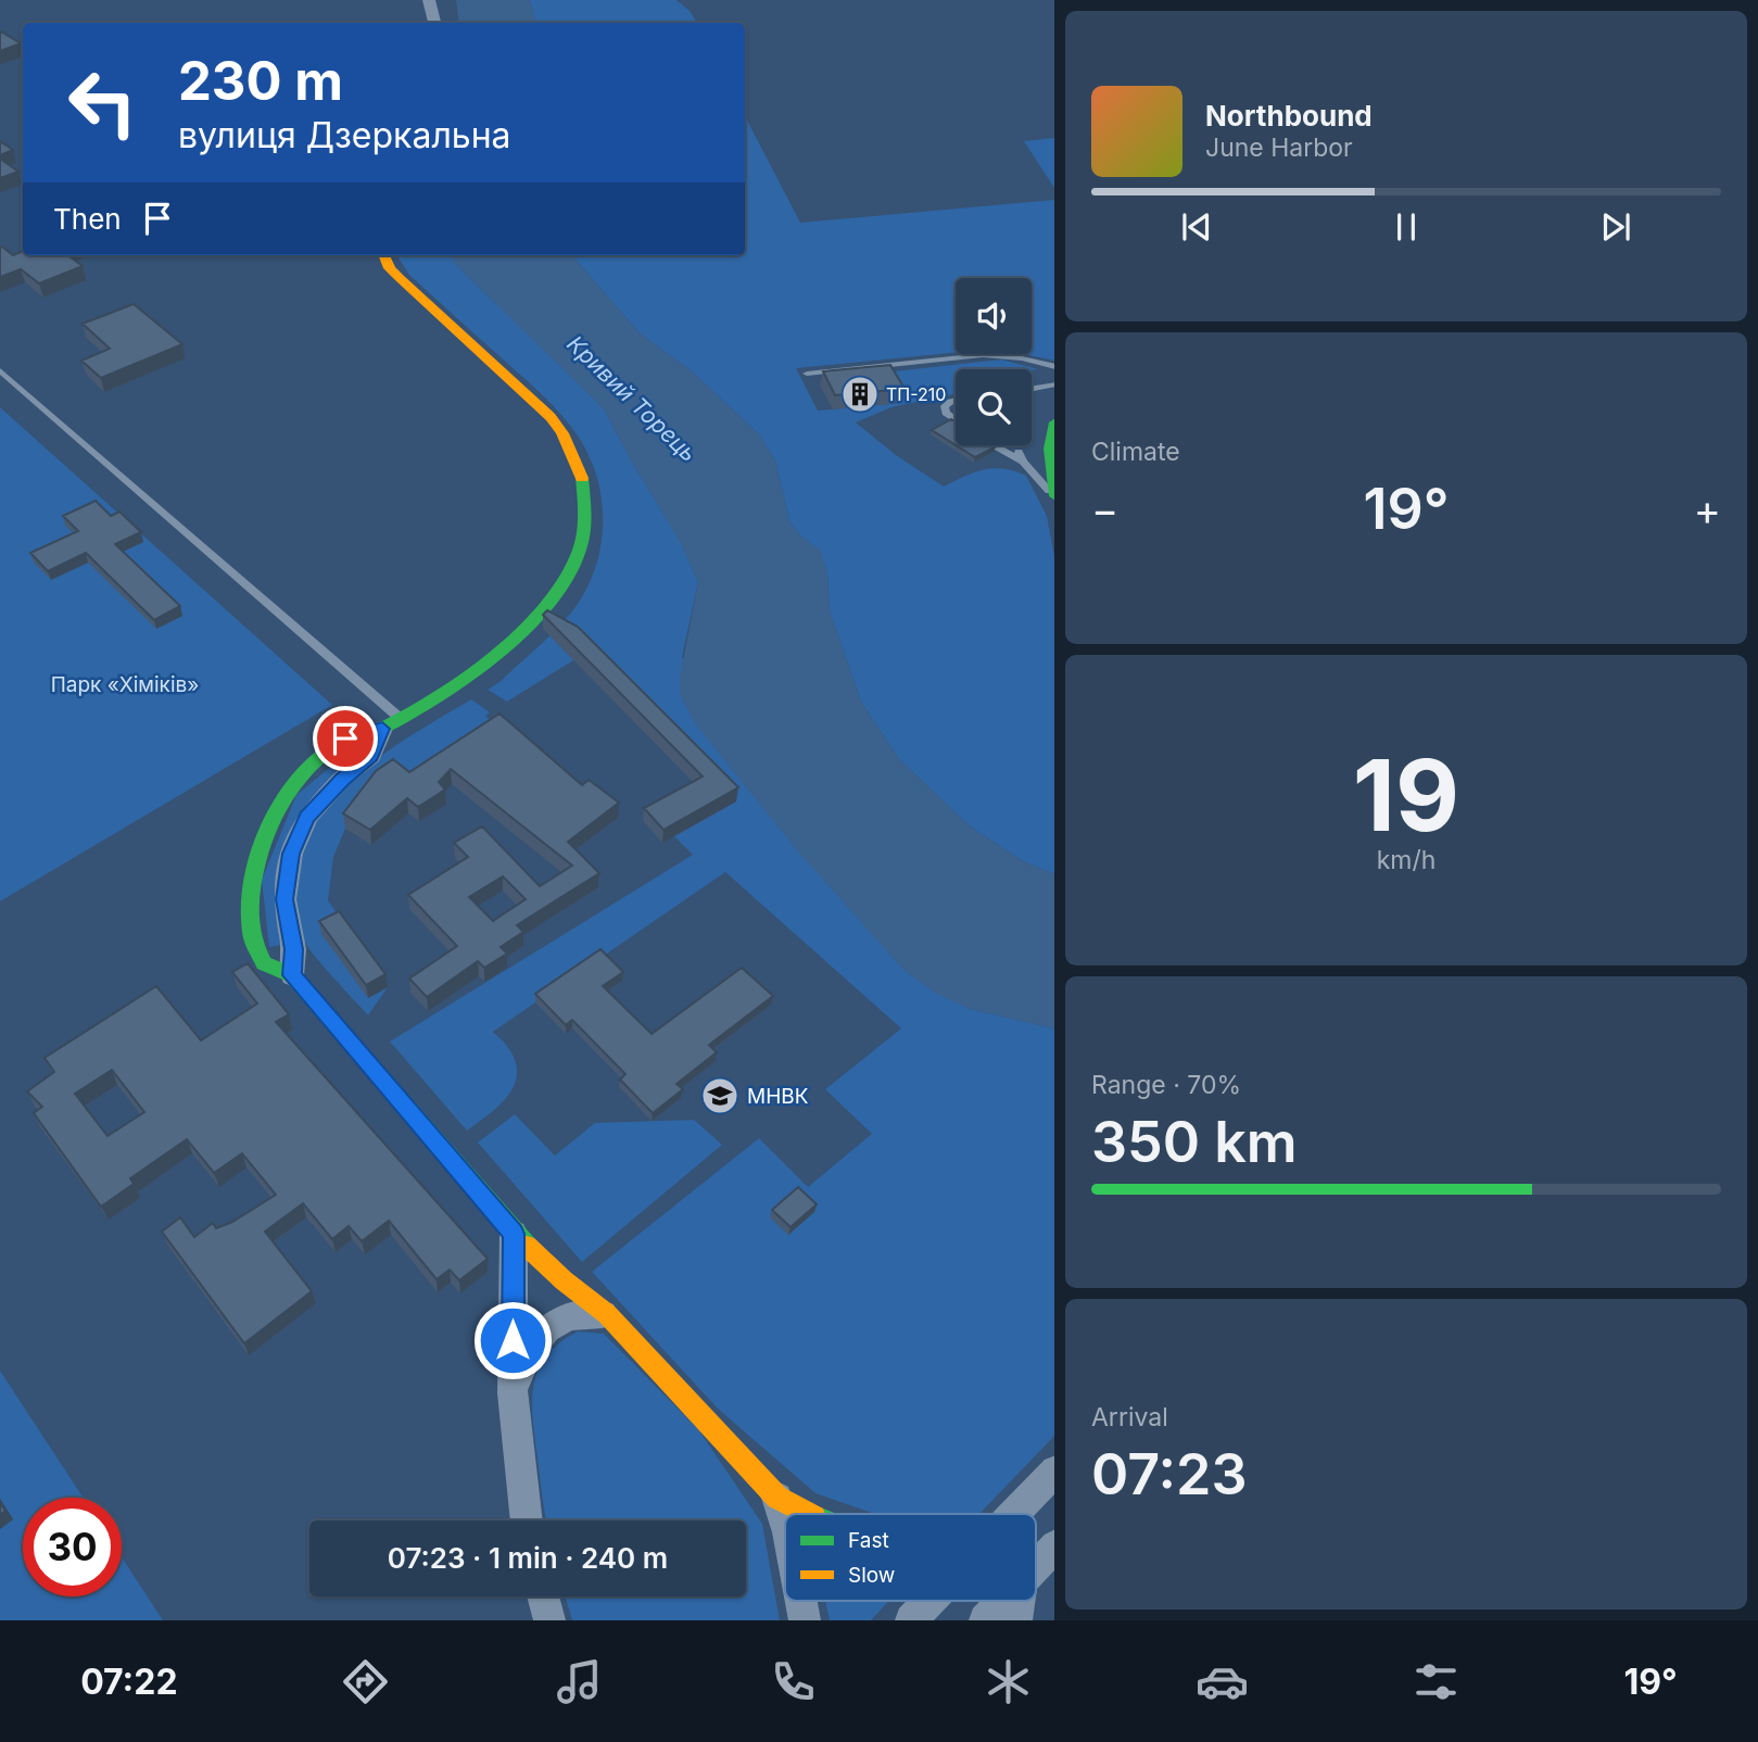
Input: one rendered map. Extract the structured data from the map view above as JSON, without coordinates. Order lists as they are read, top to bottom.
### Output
{
  "water": ["Кривий Торець"],
  "parks": ["Парк «Хіміків»"],
  "places": {
    "building": ["ТП-210"],
    "school or university": ["МНВК"]
  },
  "legend": ["Fast", "Slow"],
  "page": {
    "turn": ["230 m", "вулиця Дзеркальна"],
    "song": ["Northbound", "June Harbor"],
    "then": "Then",
    "tile": [
      "Climate",
      ["19", "km/h"],
      ["Range · 70%", "350 km"],
      ["Arrival", "07:23"]
    ],
    "heat": ["−", "19°", "+"],
    "limit": "30",
    "trip": "07:23 · 1 min · 240 m",
    "tabs": ["07:22", "19°"]
  }
}
